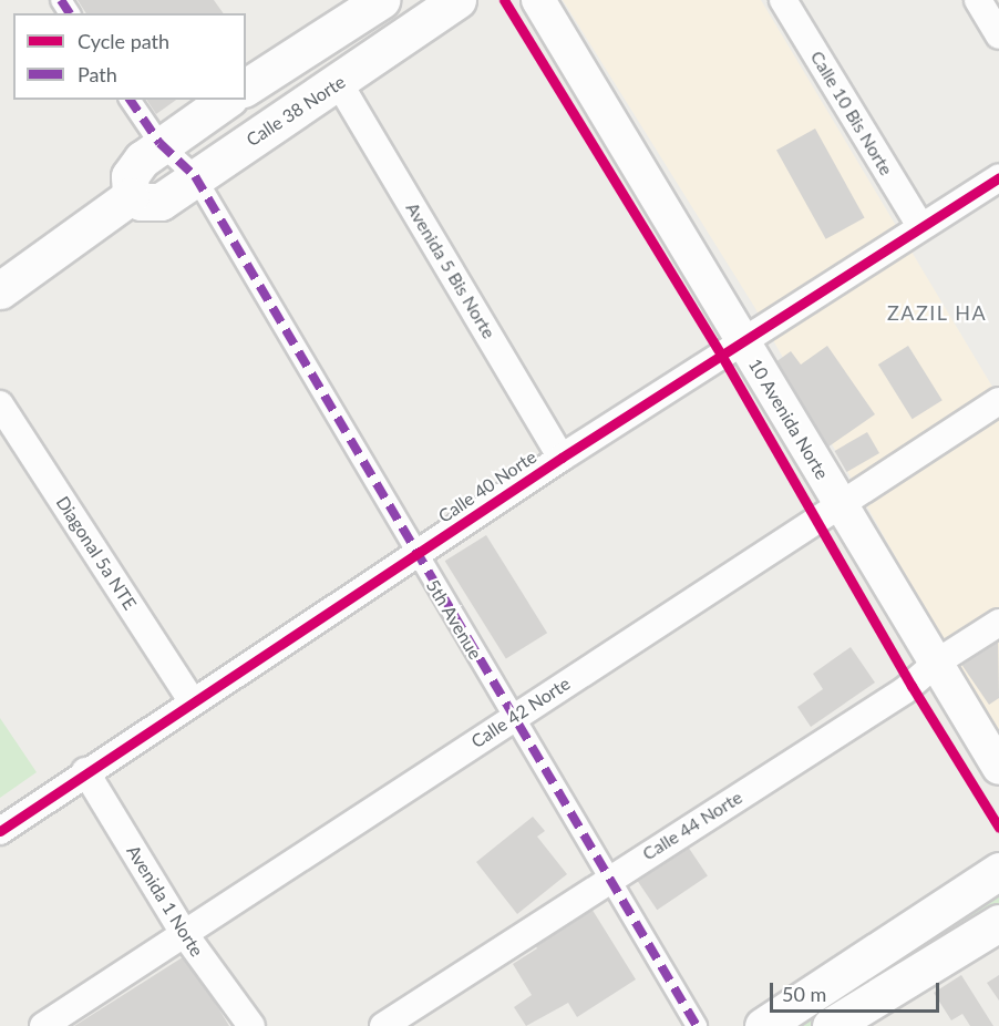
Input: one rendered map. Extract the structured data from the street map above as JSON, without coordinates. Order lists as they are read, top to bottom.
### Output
{
  "streets": {
    "main road": ["Calle 38 Norte"],
    "street": [
      "Calle 10 Bis Norte",
      "Avenida 5 Bis Norte",
      "10 Avenida Norte",
      "Calle 40 Norte",
      "Diagonal 5a NTE",
      "5th Avenue",
      "Calle 42 Norte",
      "Calle 44 Norte",
      "Avenida 1 Norte"
    ]
  },
  "crossings": [
    ["Calle 38 Norte", "Avenida 5 Bis Norte"],
    ["Calle 38 Norte", "5th Avenue"],
    ["Calle 10 Bis Norte", "Calle 40 Norte"],
    ["Avenida 5 Bis Norte", "Calle 40 Norte"],
    ["10 Avenida Norte", "Calle 40 Norte"],
    ["10 Avenida Norte", "Calle 42 Norte"],
    ["10 Avenida Norte", "Calle 44 Norte"],
    ["Calle 40 Norte", "Diagonal 5a NTE"],
    ["Calle 40 Norte", "5th Avenue"],
    ["Calle 40 Norte", "Avenida 1 Norte"],
    ["5th Avenue", "Calle 42 Norte"],
    ["5th Avenue", "Calle 44 Norte"],
    ["Calle 42 Norte", "Avenida 1 Norte"]
  ],
  "districts": ["ZAZIL HA"],
  "legend": ["Cycle path", "Path"],
  "scale_bar": "50 m"
}
